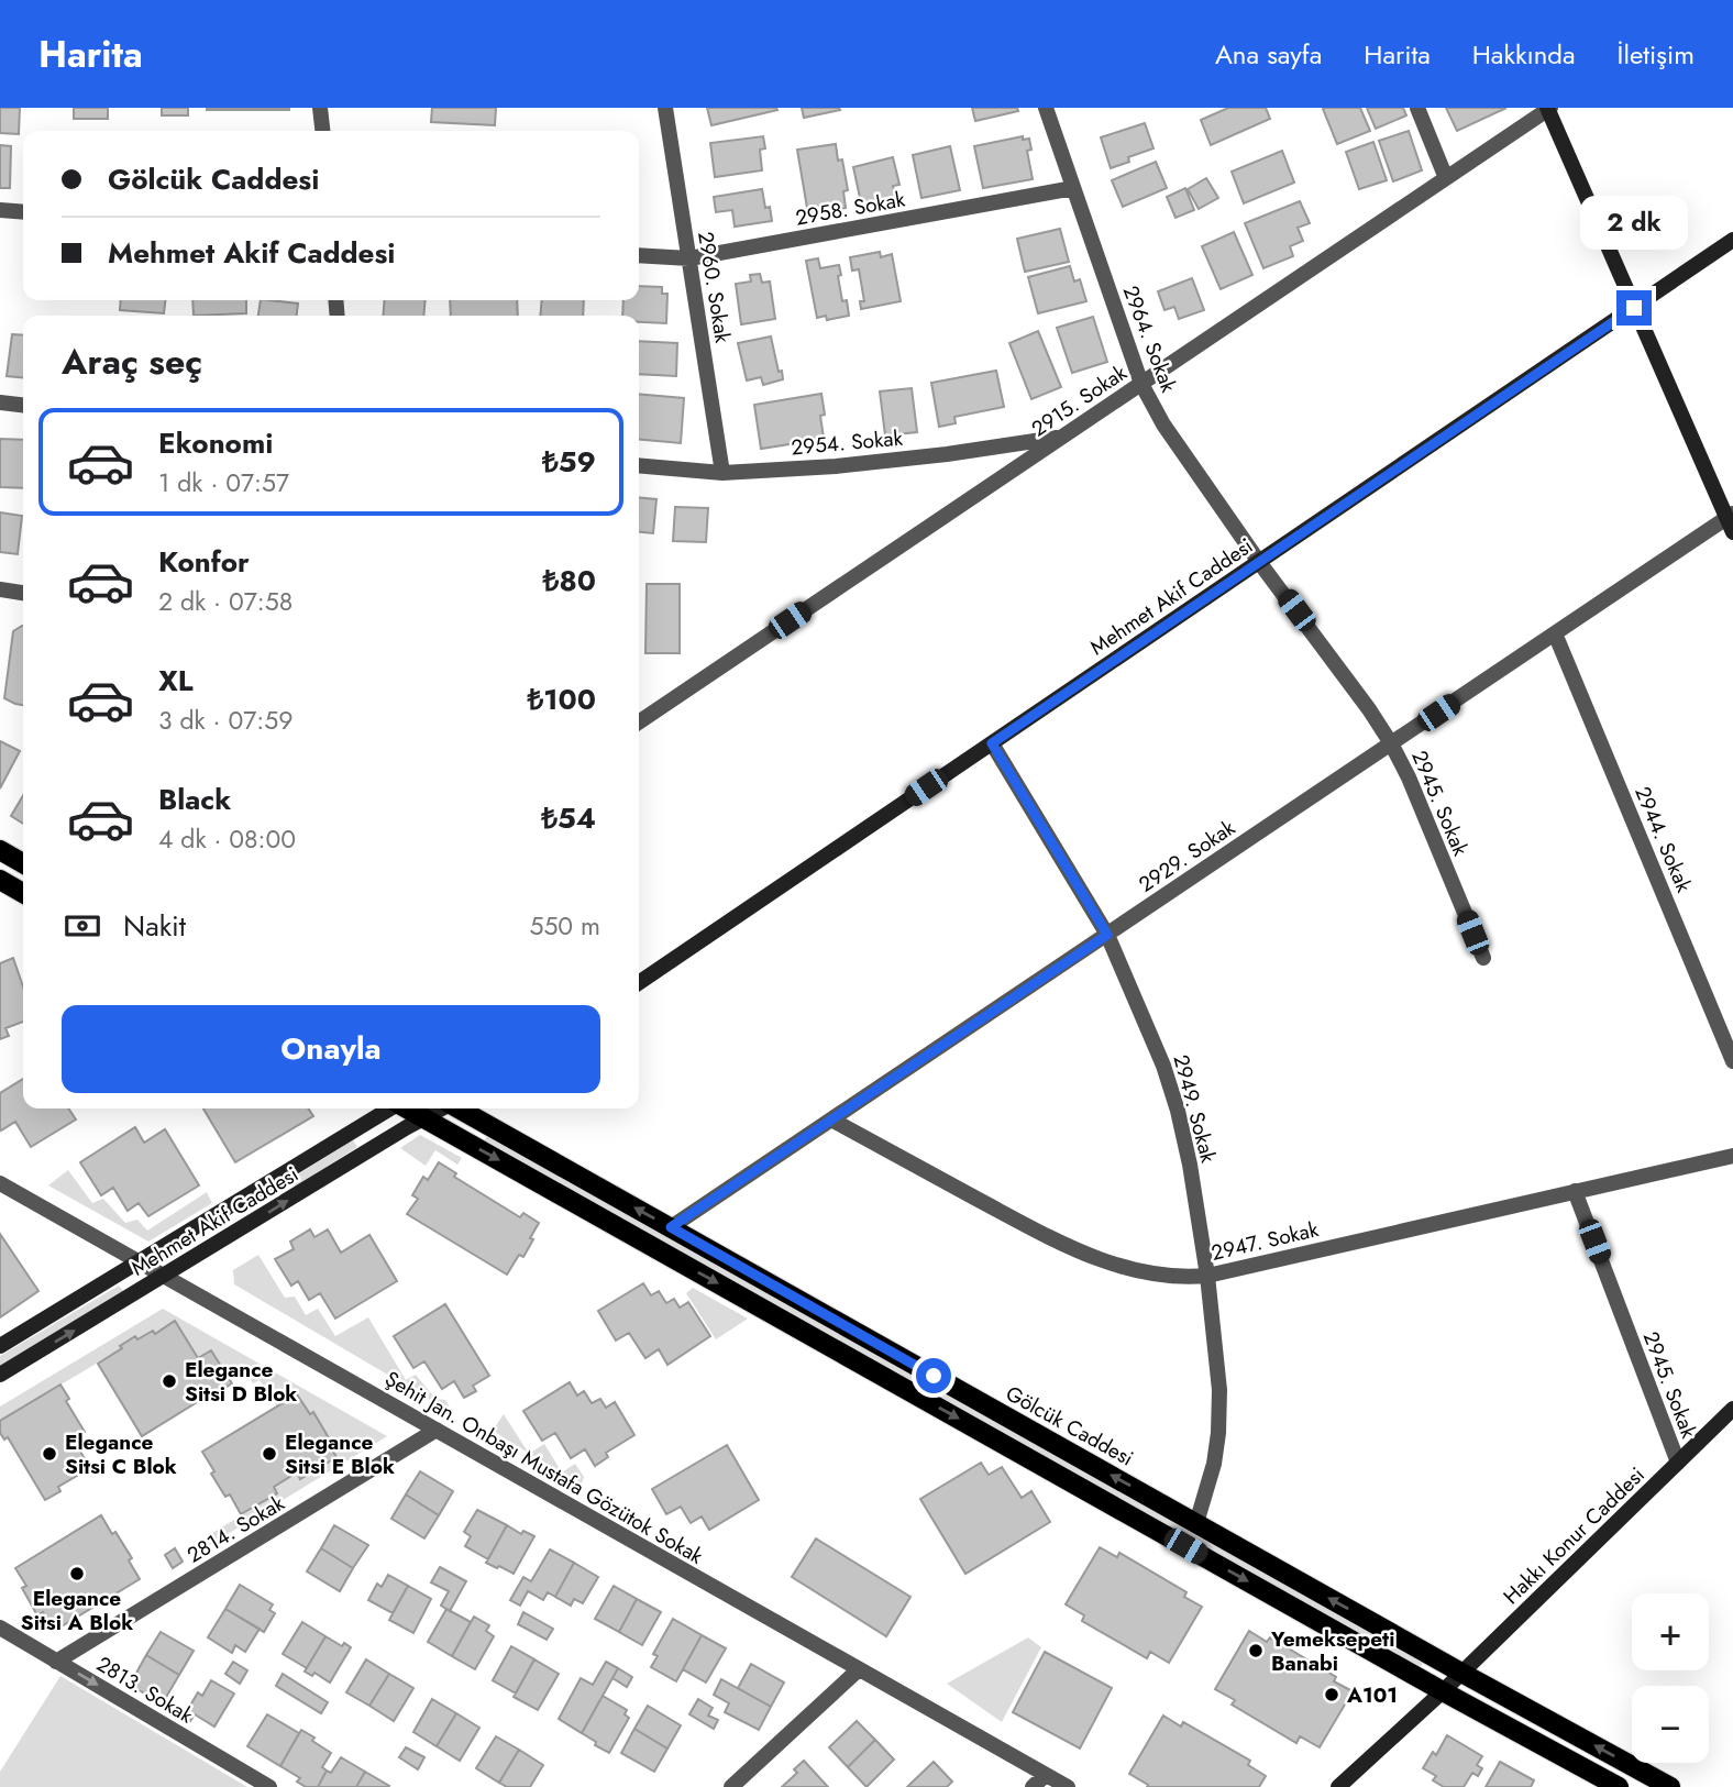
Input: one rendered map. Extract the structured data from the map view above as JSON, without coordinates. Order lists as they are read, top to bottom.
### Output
{
  "streets": {
    "main road": ["Gölcük Caddesi"],
    "street": [
      "2958. Sokak",
      "2960. Sokak",
      "2964. Sokak",
      "2915. Sokak",
      "2954. Sokak",
      "Mehmet Akif Caddesi",
      "2945. Sokak",
      "2944. Sokak",
      "2929. Sokak",
      "2949. Sokak",
      "2947. Sokak",
      "Şehit Jan. Onbaşı Mustafa Gözütok Sokak",
      "2814. Sokak",
      "Hakkı Konur Caddesi",
      "2813. Sokak"
    ]
  },
  "crossings": [
    ["2958. Sokak", "2960. Sokak"],
    ["2958. Sokak", "2964. Sokak"],
    ["2960. Sokak", "2954. Sokak"],
    ["2964. Sokak", "2915. Sokak"],
    ["2964. Sokak", "Mehmet Akif Caddesi"],
    ["2964. Sokak", "2945. Sokak"],
    ["2915. Sokak", "2954. Sokak"],
    ["Mehmet Akif Caddesi", "2945. Sokak"],
    ["Mehmet Akif Caddesi", "2949. Sokak"],
    ["Mehmet Akif Caddesi", "Şehit Jan. Onbaşı Mustafa Gözütok Sokak"],
    ["2945. Sokak", "2929. Sokak"],
    ["2945. Sokak", "2947. Sokak"],
    ["2945. Sokak", "Hakkı Konur Caddesi"],
    ["2944. Sokak", "2929. Sokak"],
    ["2929. Sokak", "2949. Sokak"],
    ["2929. Sokak", "2947. Sokak"],
    ["2929. Sokak", "Gölcük Caddesi"],
    ["2949. Sokak", "2947. Sokak"],
    ["2949. Sokak", "Gölcük Caddesi"],
    ["Gölcük Caddesi", "Hakkı Konur Caddesi"],
    ["Şehit Jan. Onbaşı Mustafa Gözütok Sokak", "2814. Sokak"],
    ["2814. Sokak", "2813. Sokak"]
  ],
  "one_way": ["2813. Sokak"],
  "places": [
    "Elegance Sitsi D Blok",
    "Elegance Sitsi C Blok",
    "Elegance Sitsi E Blok",
    "Elegance Sitsi A Blok",
    "Yemeksepeti Banabi",
    "A101"
  ],
  "page": {
    "header": "Harita",
    "nav": [
      "Ana sayfa",
      "Harita",
      "Hakkında",
      "İletişim"
    ],
    "banner": ["Gölcük Caddesi", "Mehmet Akif Caddesi"],
    "bubble": "2 dk",
    "heading": "Araç seç",
    "list": [
      {
        "name": "Ekonomi",
        "note": "1 dk · 07:57",
        "value": "₺59"
      },
      {
        "name": "Konfor",
        "note": "2 dk · 07:58",
        "value": "₺80"
      },
      {
        "name": "XL",
        "note": "3 dk · 07:59",
        "value": "₺100"
      },
      {
        "name": "Black",
        "note": "4 dk · 08:00",
        "value": "₺54"
      }
    ],
    "pay": ["Nakit", "550 m"],
    "buttons": "Onayla",
    "map_buttons": ["+", "−"]
  }
}
